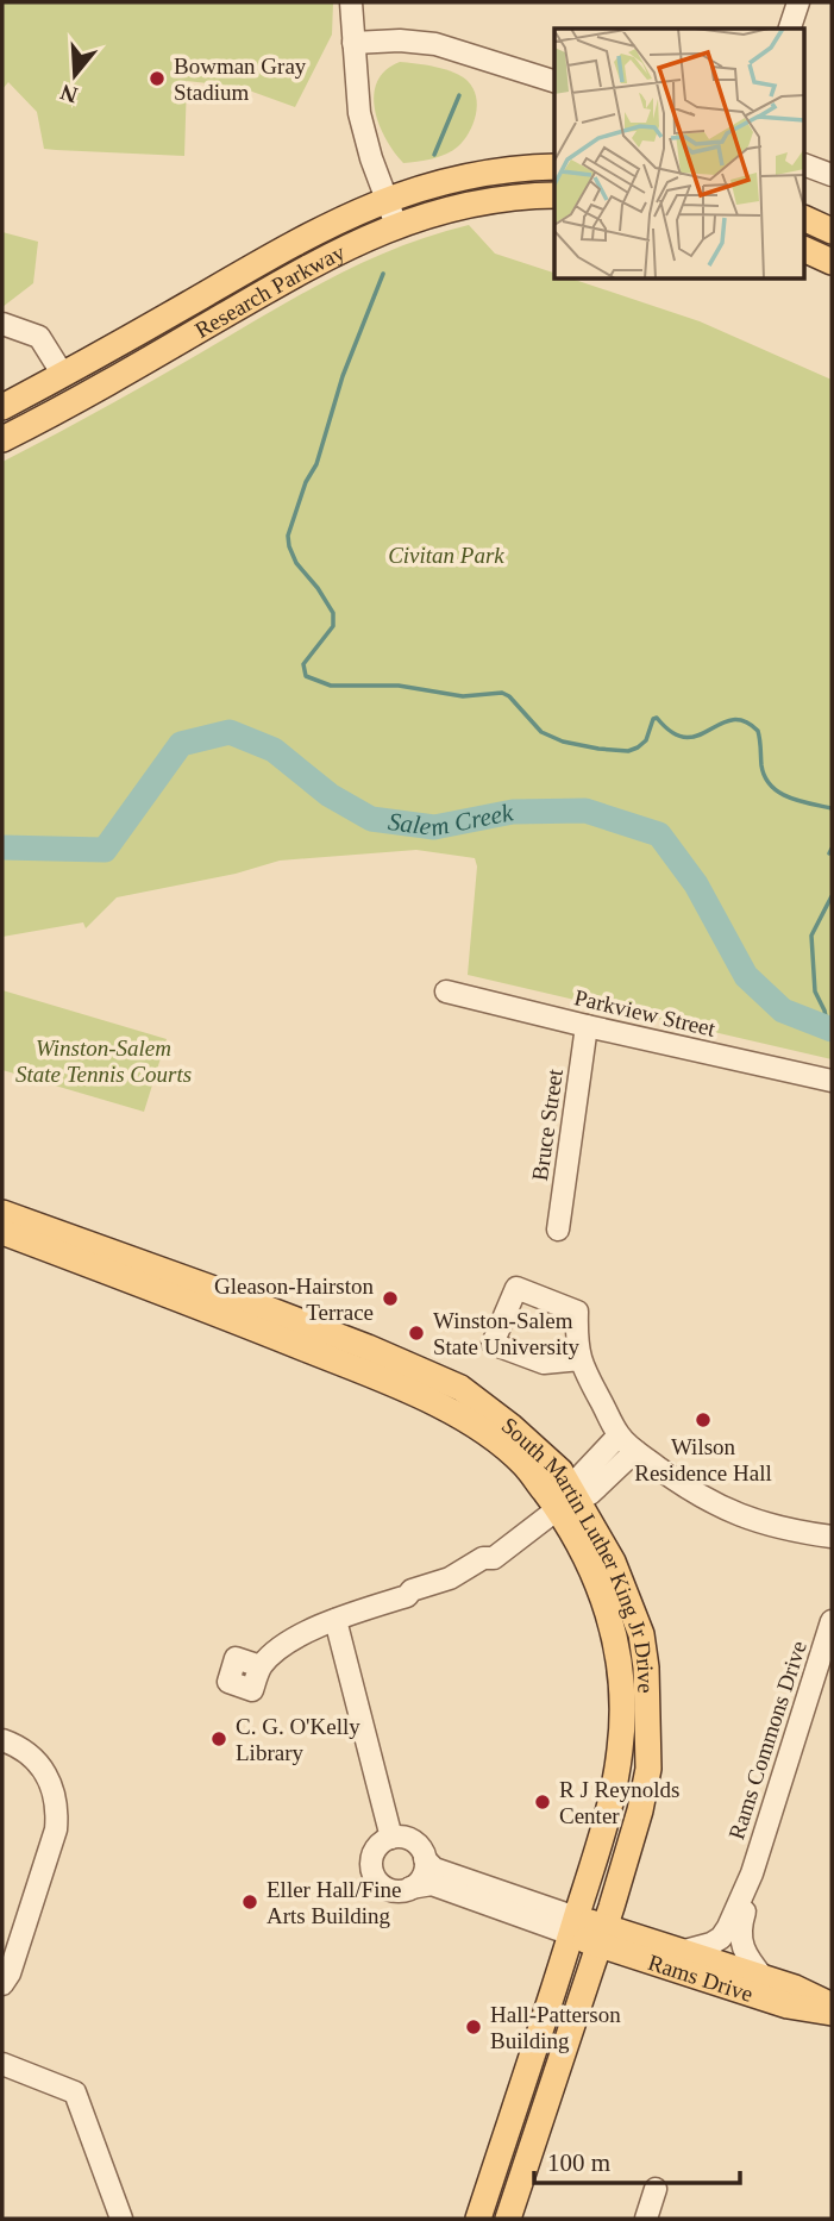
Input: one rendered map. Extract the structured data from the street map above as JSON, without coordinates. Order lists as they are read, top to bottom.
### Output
{
  "streets": {
    "main road": ["Research Parkway", "South Martin Luther King Jr Drive", "Rams Drive"],
    "street": ["Parkview Street", "Bruce Street", "Rams Commons Drive"]
  },
  "crossings": [
    ["Parkview Street", "Bruce Street"],
    ["South Martin Luther King Jr Drive", "Rams Drive"]
  ],
  "water": ["Salem Creek"],
  "parks": ["Civitan Park", "Winston-Salem State Tennis Courts"],
  "places": [
    "Bowman Gray Stadium",
    "Gleason-Hairston Terrace",
    "Winston-Salem State University",
    "Wilson Residence Hall",
    "C. G. O'Kelly Library",
    "R J Reynolds Center",
    "Eller Hall/Fine Arts Building",
    "Hall-Patterson Building"
  ],
  "scale_bar": "100 m",
  "north": "bottom"
}
